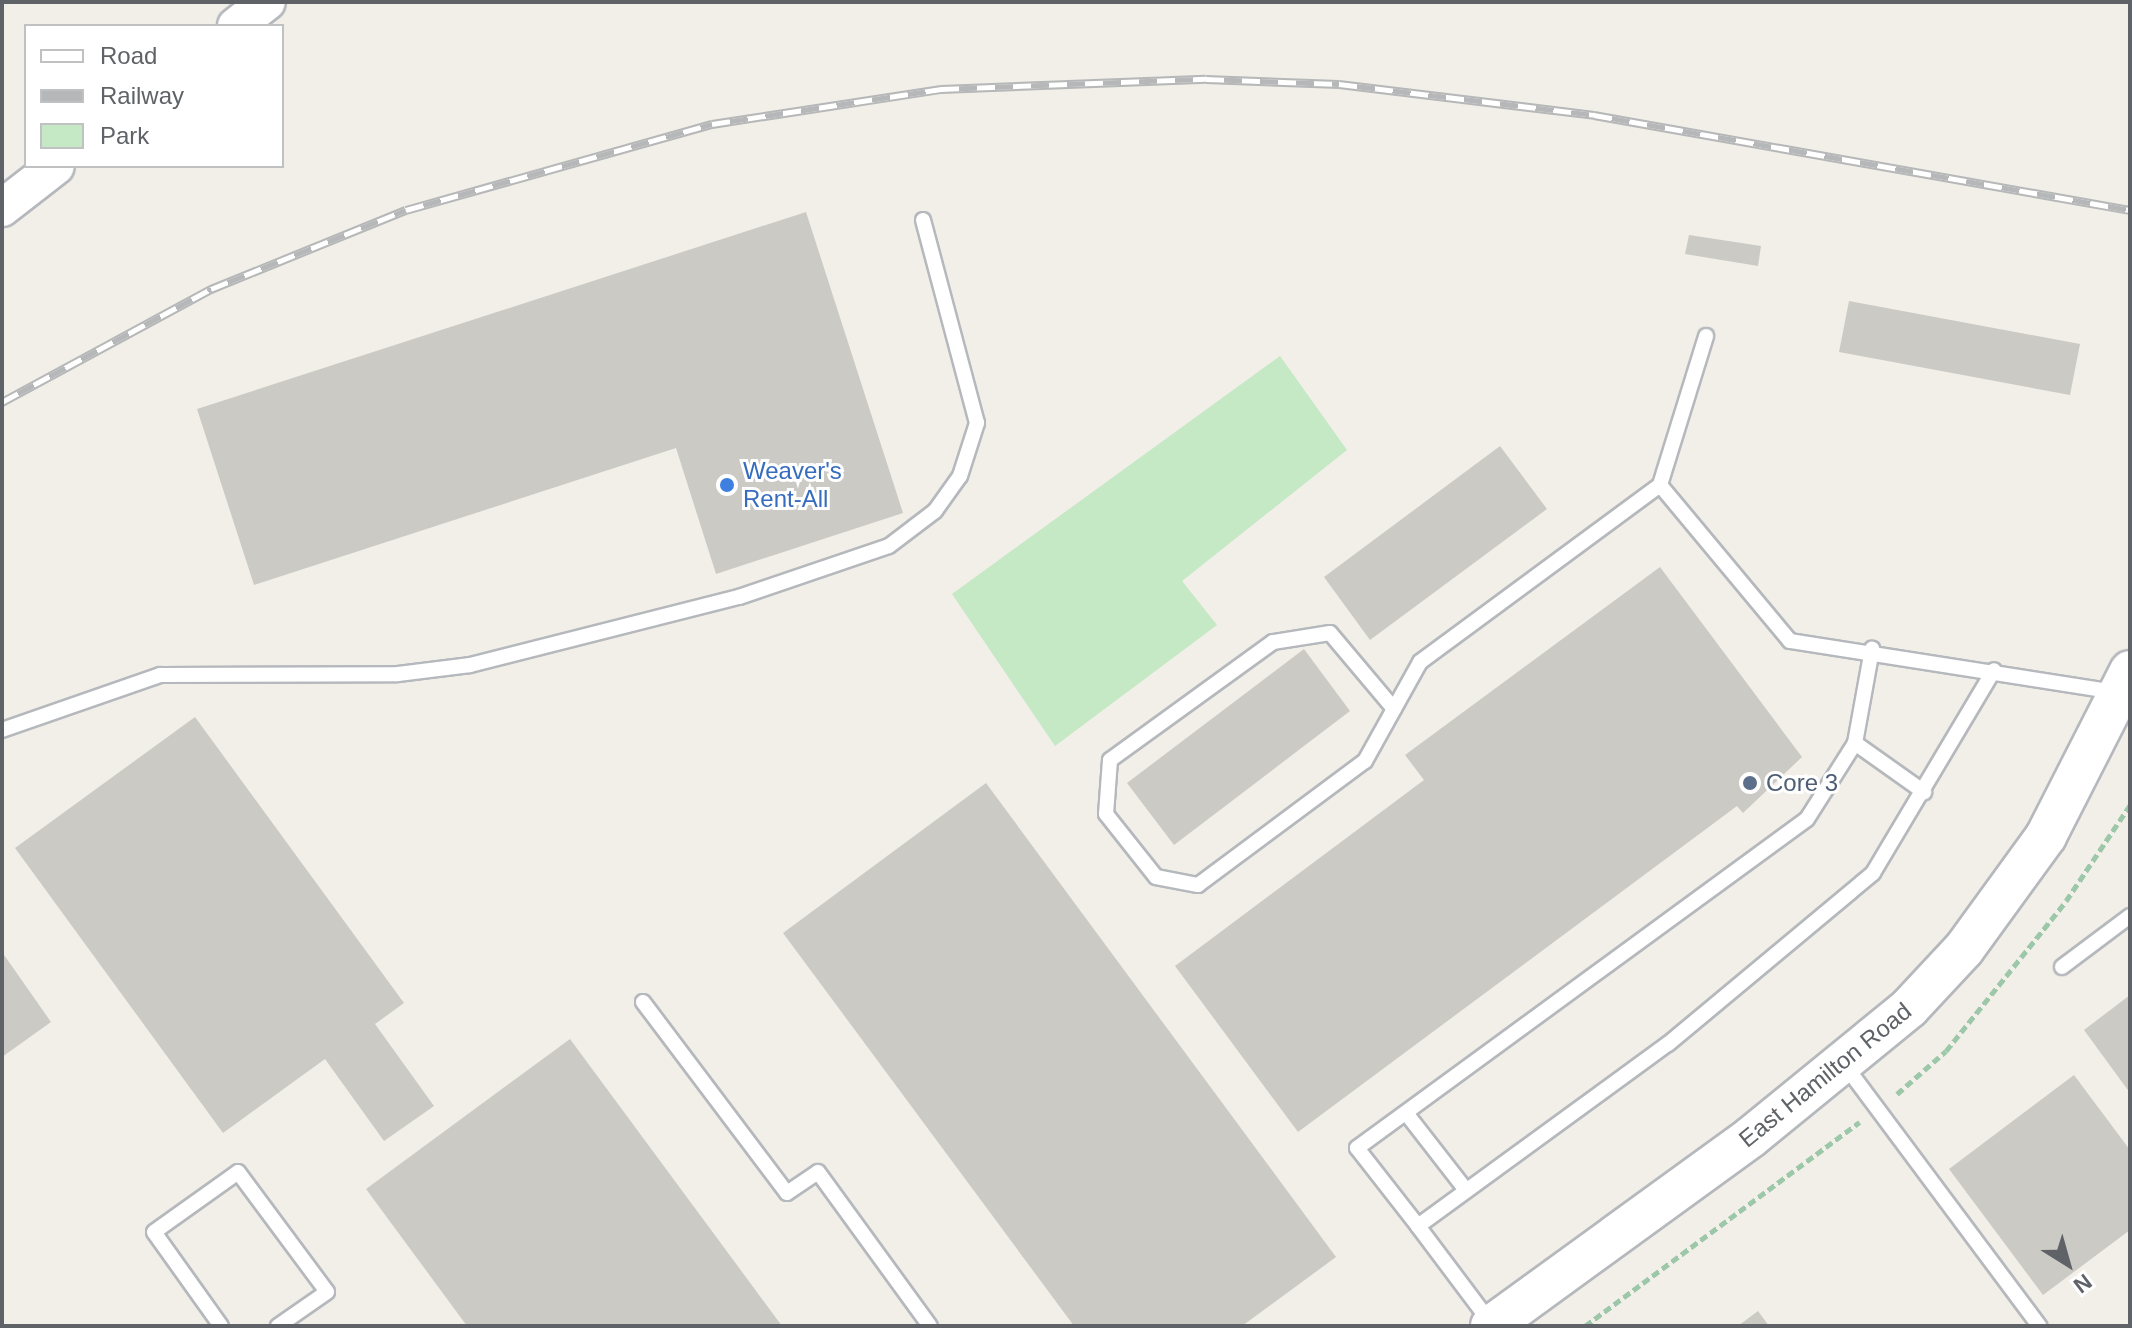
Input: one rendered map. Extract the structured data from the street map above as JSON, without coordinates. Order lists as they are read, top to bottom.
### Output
{
  "streets": {
    "main road": ["East Hamilton Road"]
  },
  "places": ["Weaver's Rent-All", "Core 3"],
  "legend": ["Road", "Railway", "Park"],
  "north": "bottom right"
}
